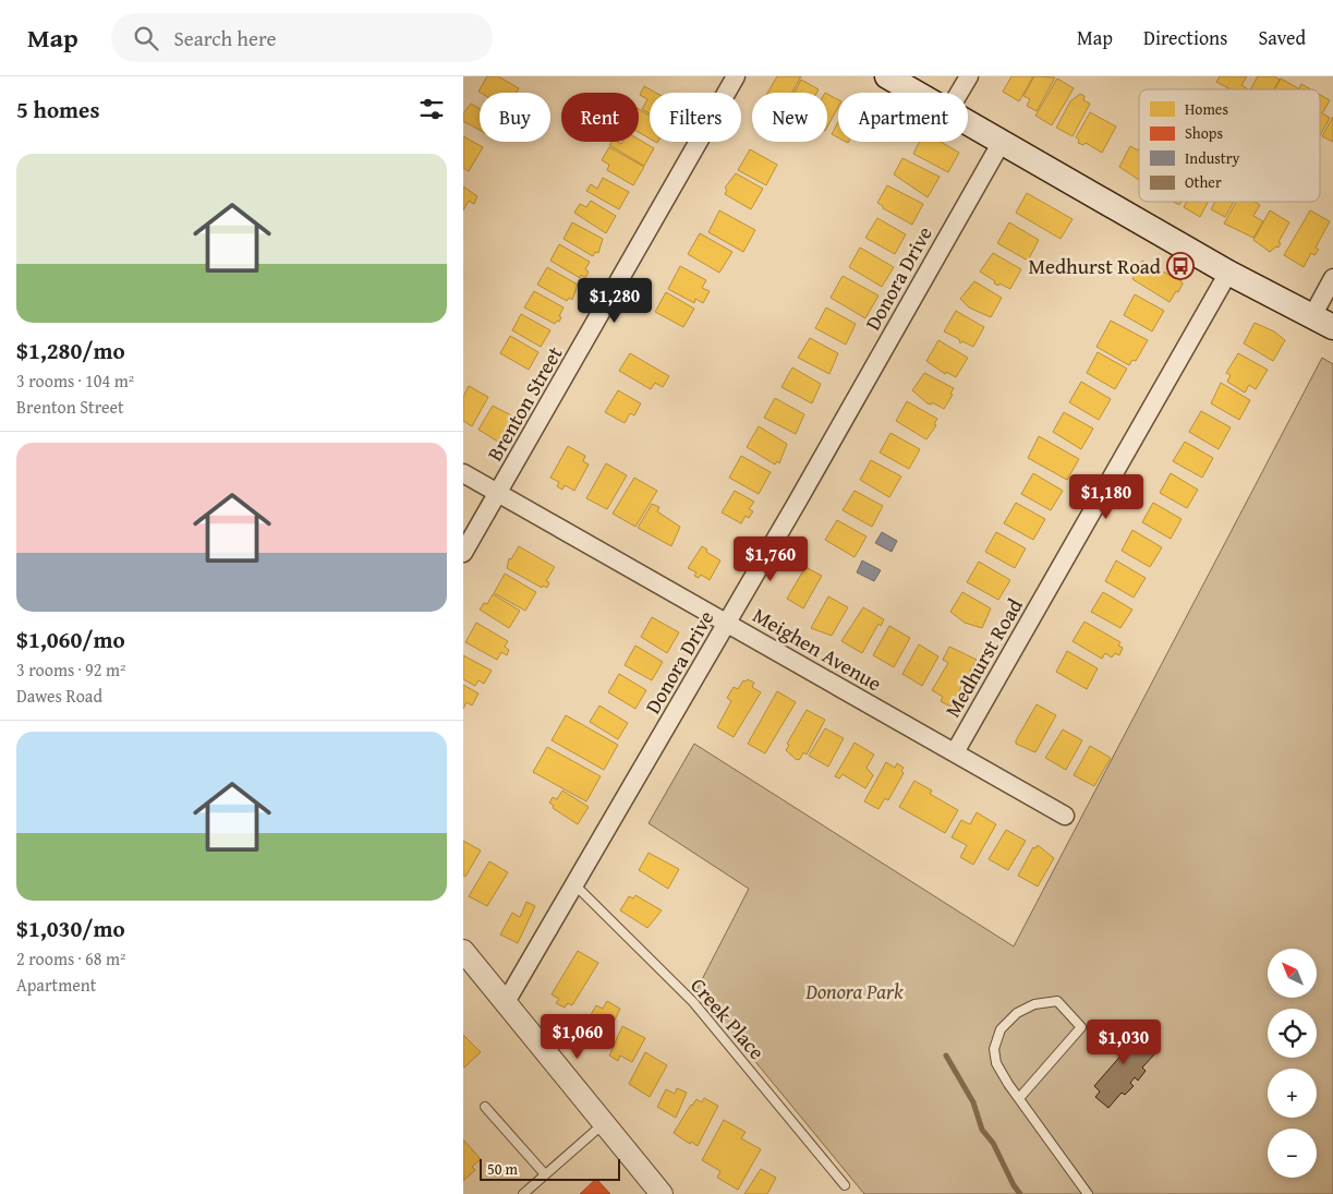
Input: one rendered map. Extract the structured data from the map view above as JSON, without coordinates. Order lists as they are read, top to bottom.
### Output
{
  "streets": {
    "street": [
      "Donora Drive",
      "Brenton Street",
      "Meighen Avenue",
      "Medhurst Road"
    ],
    "lane": ["Creek Place"]
  },
  "crossings": [
    ["Donora Drive", "Meighen Avenue"],
    ["Donora Drive", "Creek Place"],
    ["Brenton Street", "Meighen Avenue"],
    ["Meighen Avenue", "Medhurst Road"]
  ],
  "parks": ["Donora Park"],
  "places": {
    "bus stop": ["Medhurst Road"]
  },
  "legend": [
    "Homes",
    "Shops",
    "Industry",
    "Other"
  ],
  "scale_bar": "50 m",
  "north": "top left",
  "page": {
    "header": "Map",
    "search": "Search here",
    "nav": ["Map", "Directions", "Saved"],
    "heading": "5 homes",
    "chip": [
      "Buy",
      "Rent",
      "Filters",
      "New",
      "Apartment"
    ],
    "list": [
      {
        "name": "$1,280/mo",
        "note": "3 rooms · 104 m² · Brenton Street"
      },
      {
        "name": "$1,060/mo",
        "note": "3 rooms · 92 m² · Dawes Road"
      },
      {
        "name": "$1,030/mo",
        "note": "2 rooms · 68 m² · Apartment"
      }
    ],
    "price": [
      "$1,280",
      "$1,180",
      "$1,760",
      "$1,060",
      "$1,030"
    ],
    "map_buttons": ["+", "−"],
    "scale": "50 m"
  }
}
